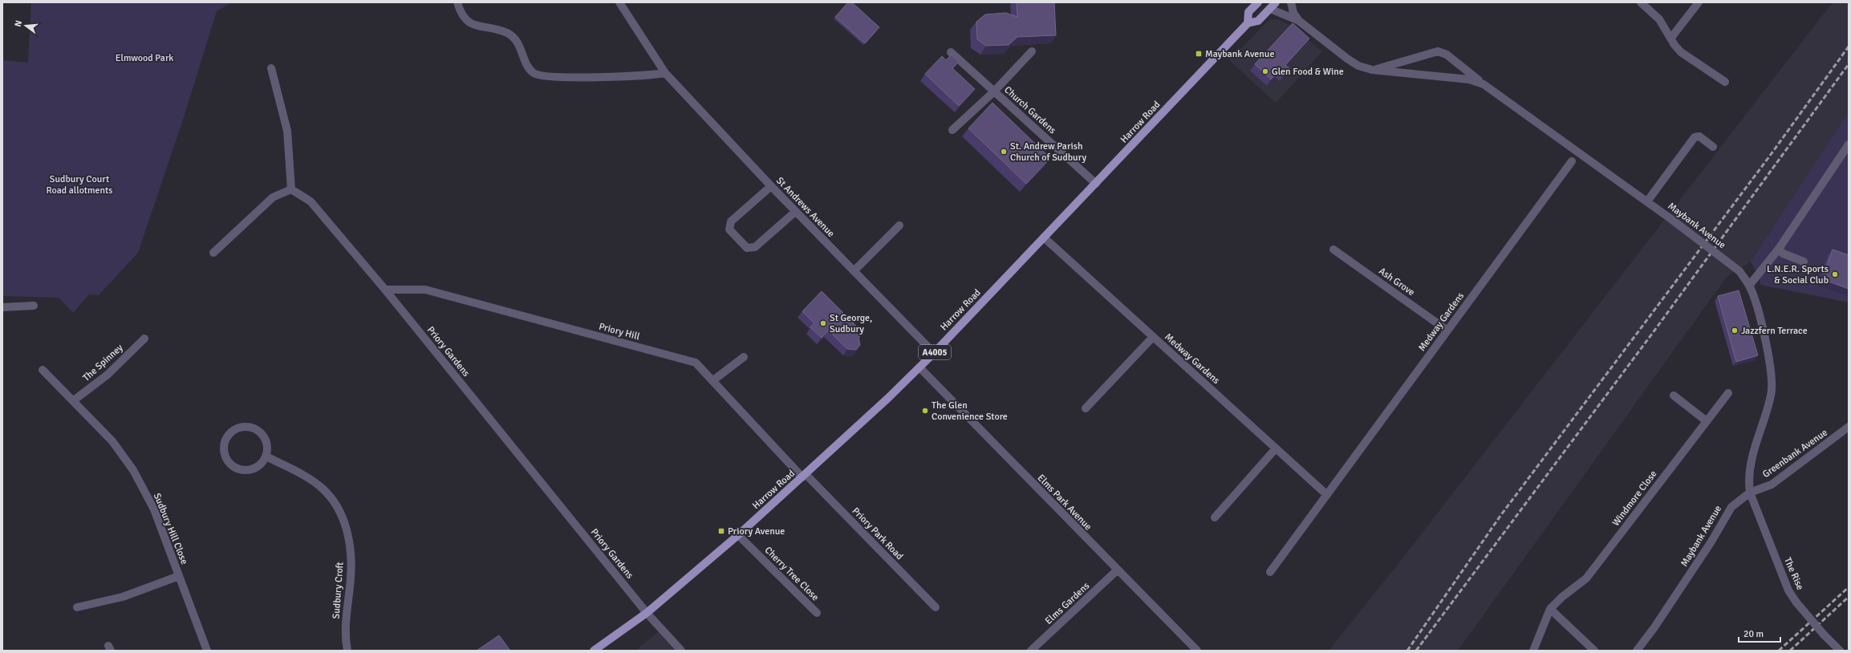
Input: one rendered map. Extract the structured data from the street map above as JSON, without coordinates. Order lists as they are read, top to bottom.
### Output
{
  "streets": {
    "main road": ["Harrow Road", "A4005"],
    "street": [
      "Church Gardens",
      "St Andrews Avenue",
      "Maybank Avenue",
      "Ash Grove",
      "Medway Gardens",
      "Priory Hill",
      "Priory Gardens",
      "The Spinney",
      "Greenbank Avenue",
      "Windmore Close",
      "Elms Park Avenue",
      "Sudbury Hill Close",
      "Priory Park Road",
      "Cherry Tree Close",
      "The Rise",
      "Sudbury Croft",
      "Elms Gardens"
    ]
  },
  "crossings": [
    ["Church Gardens", "Harrow Road"],
    ["Harrow Road", "St Andrews Avenue"],
    ["Harrow Road", "Maybank Avenue"],
    ["Harrow Road", "Medway Gardens"],
    ["Harrow Road", "Priory Hill"],
    ["Harrow Road", "Priory Gardens"],
    ["Harrow Road", "Elms Park Avenue"],
    ["Harrow Road", "Priory Park Road"],
    ["Harrow Road", "Cherry Tree Close"],
    ["Maybank Avenue", "Greenbank Avenue"],
    ["Maybank Avenue", "The Rise"],
    ["Ash Grove", "Medway Gardens"],
    ["Priory Hill", "Priory Gardens"],
    ["Priory Hill", "Priory Park Road"],
    ["The Spinney", "Sudbury Hill Close"],
    ["Greenbank Avenue", "The Rise"],
    ["Elms Park Avenue", "Elms Gardens"]
  ],
  "parks": ["Elmwood Park", "Sudbury Court Road allotments"],
  "places": {
    "transit": ["Maybank Avenue", "Priory Avenue"],
    "other": [
      "Glen Food & Wine",
      "St. Andrew Parish Church of Sudbury",
      "L.N.E.R. Sports & Social Club",
      "St George, Sudbury",
      "Jazzfern Terrace",
      "The Glen Convenience Store"
    ]
  },
  "scale_bar": "20 m",
  "north": "left"
}
